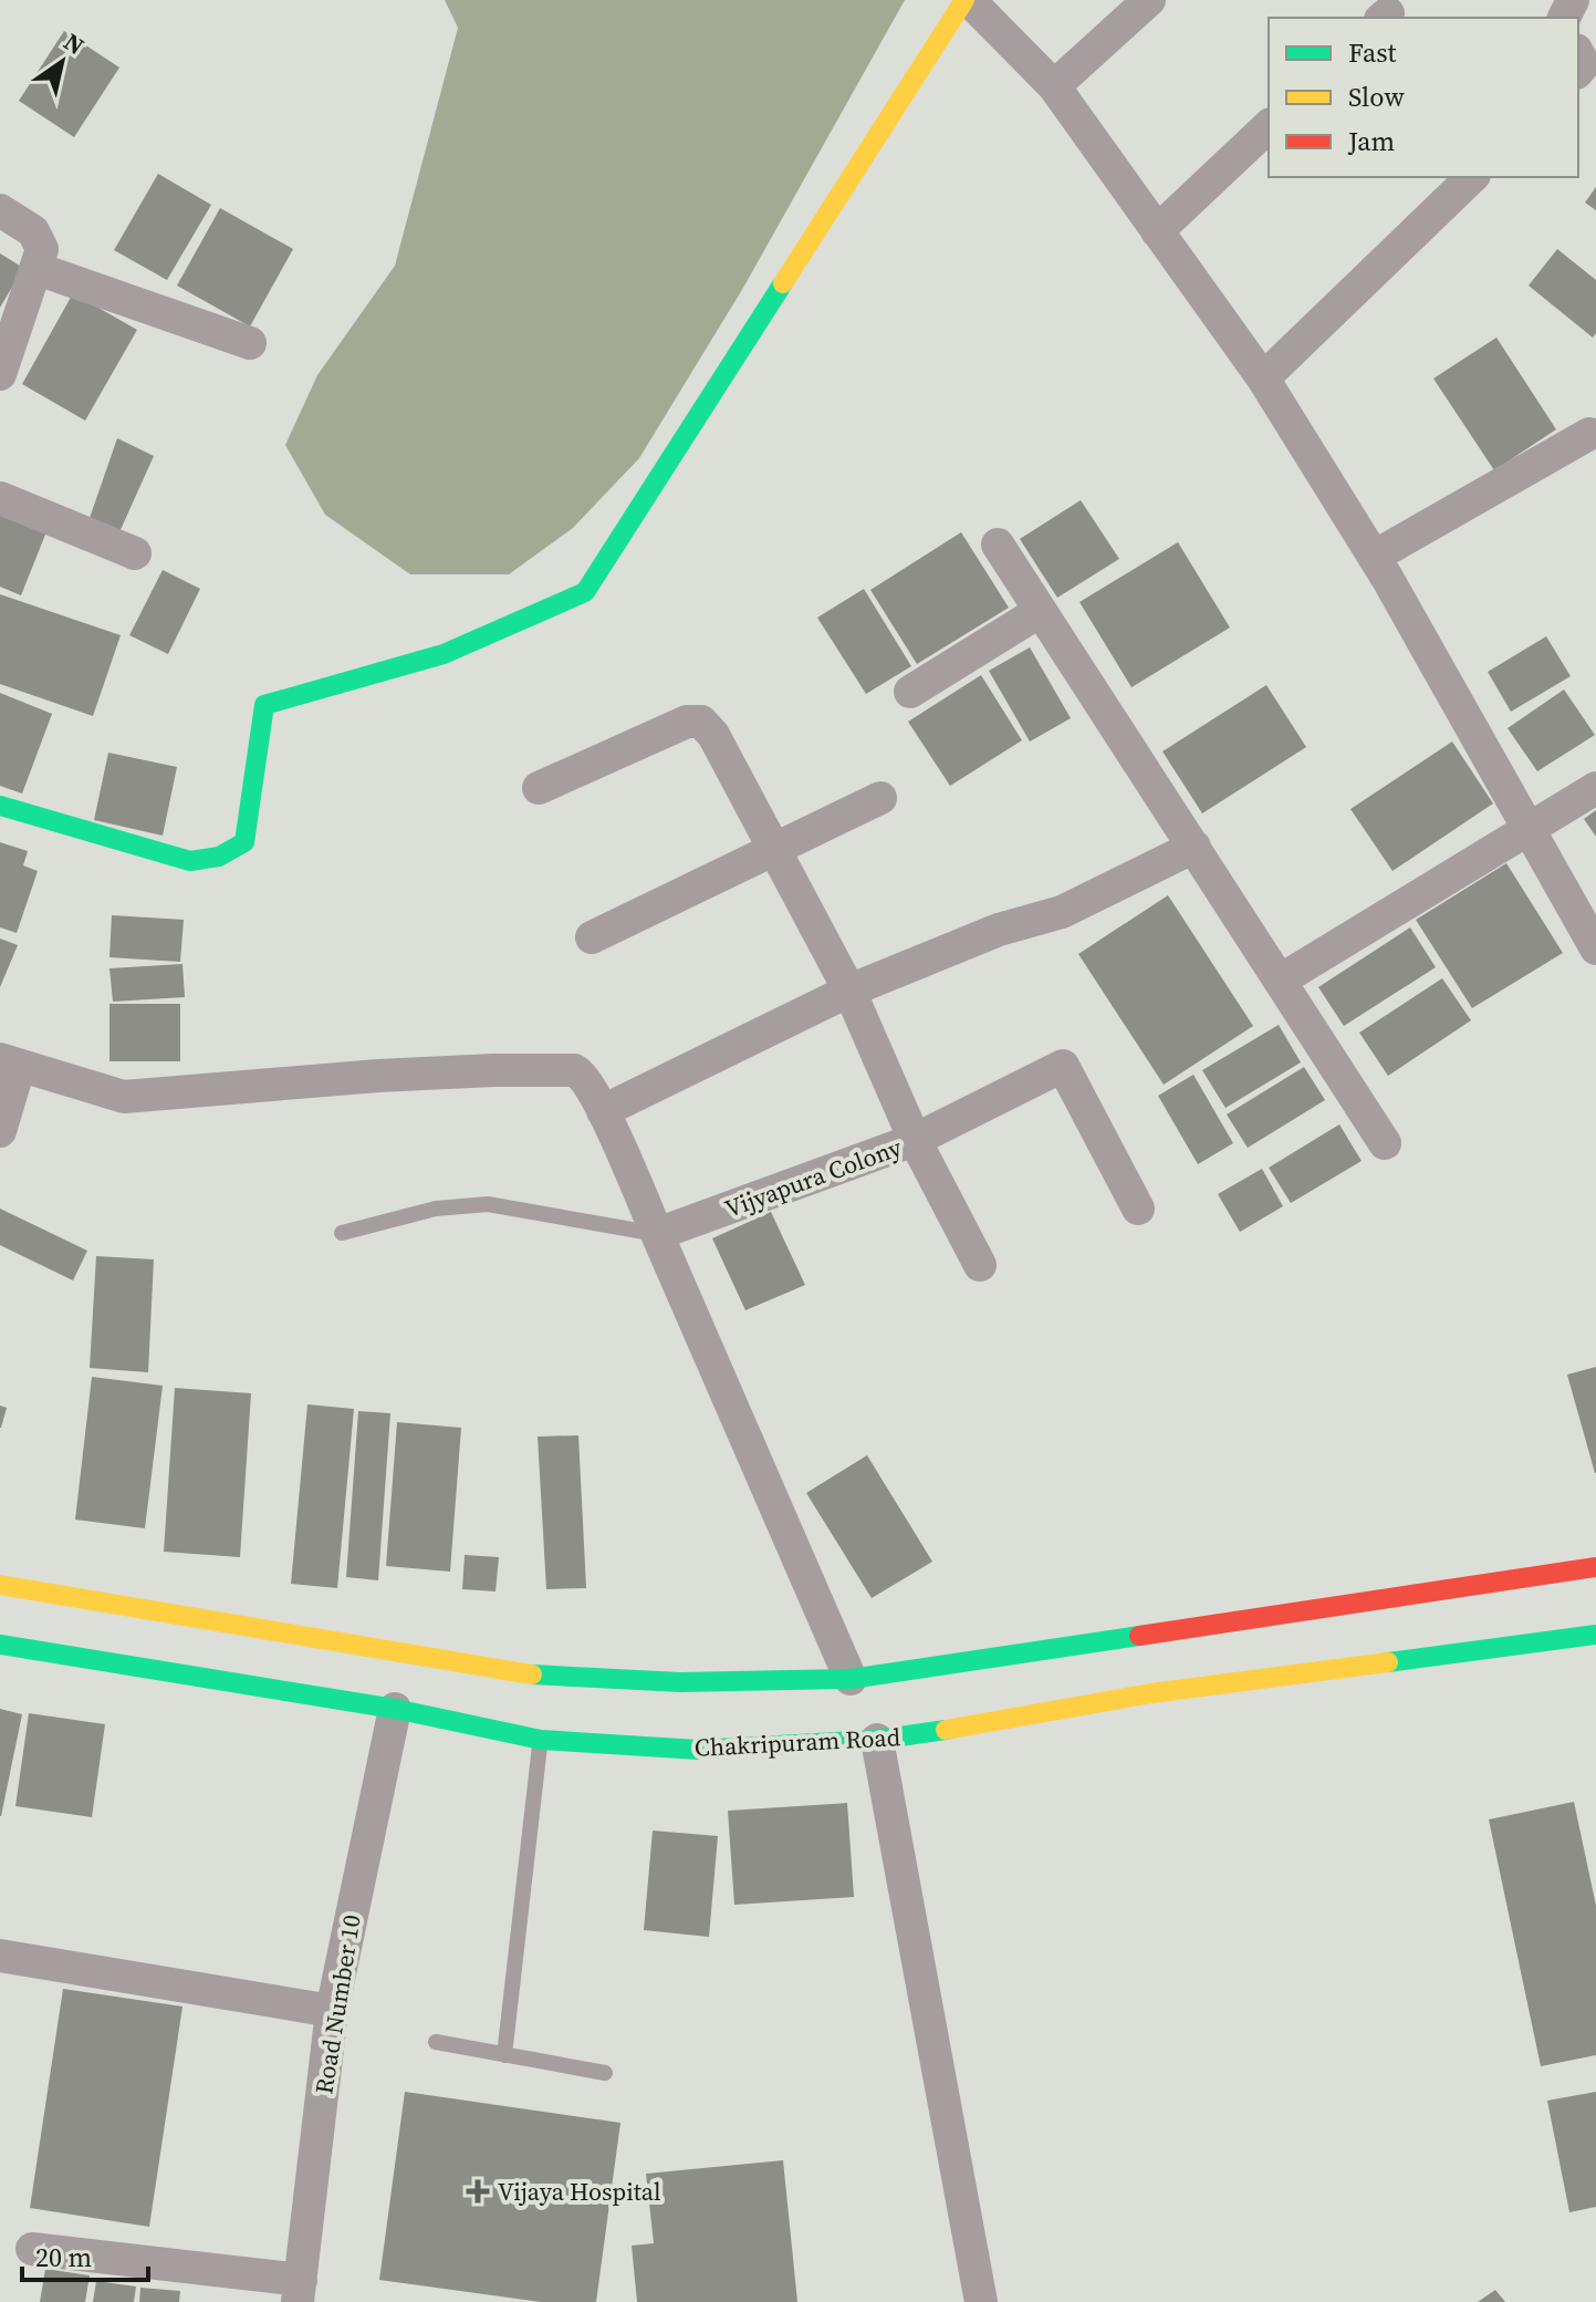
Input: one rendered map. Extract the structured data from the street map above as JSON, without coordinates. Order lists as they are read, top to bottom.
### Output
{
  "streets": {
    "main road": ["Chakripuram Road"],
    "street": ["Vijyapura Colony", "Road Number 10"]
  },
  "crossings": [
    ["Chakripuram Road", "Road Number 10"]
  ],
  "places": {
    "health": ["Vijaya Hospital"]
  },
  "legend": ["Fast", "Slow", "Jam"],
  "scale_bar": "20 m",
  "north": "top right"
}
